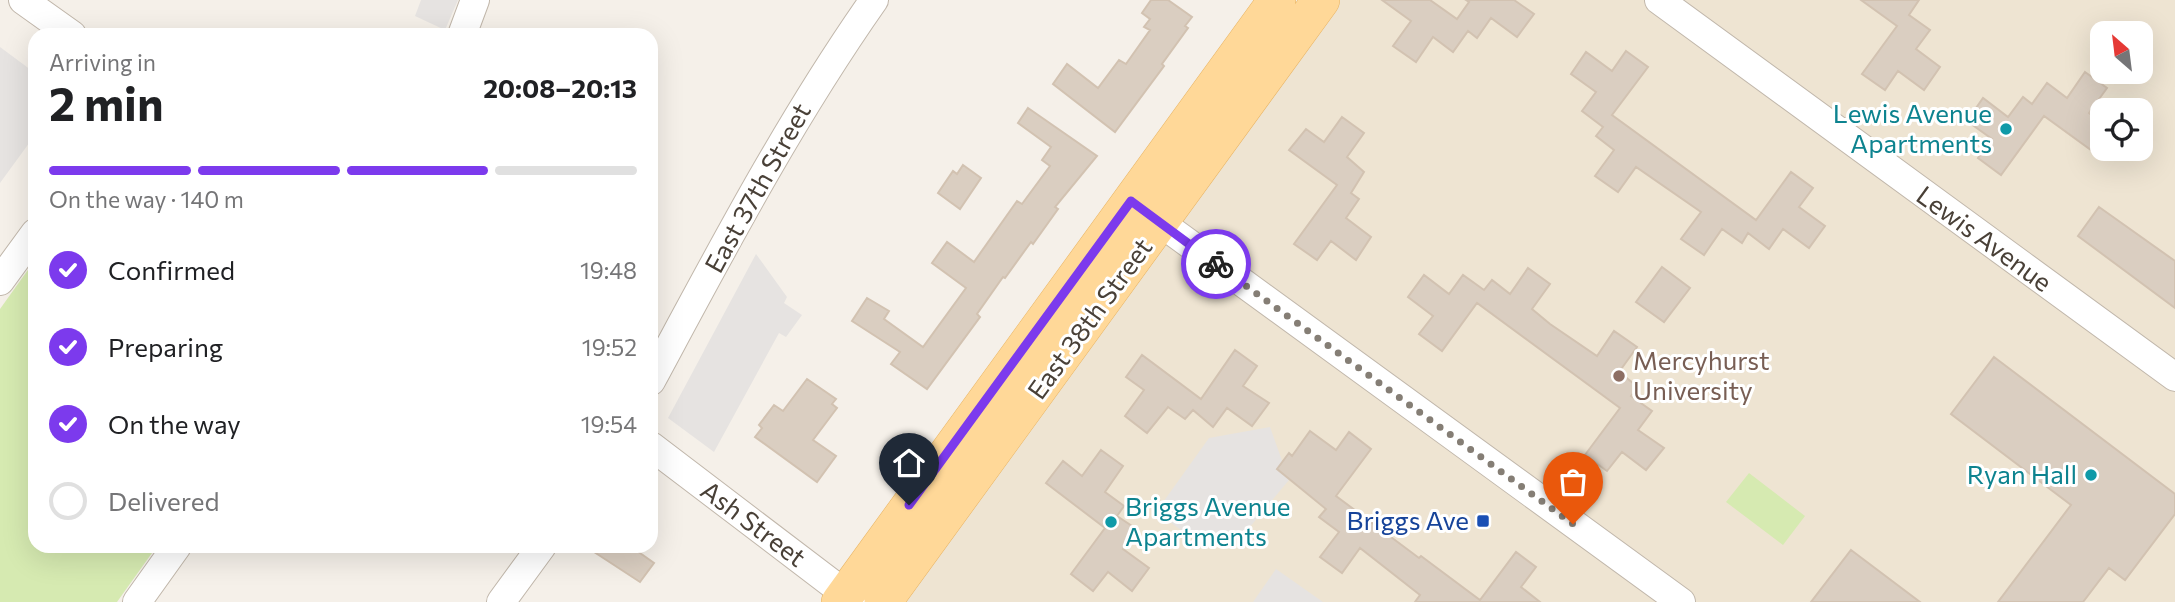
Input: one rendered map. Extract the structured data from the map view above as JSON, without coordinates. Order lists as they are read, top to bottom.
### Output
{
  "streets": {
    "main road": ["East 38th Street"],
    "street": ["East 37th Street", "Lewis Avenue", "Ash Street"]
  },
  "crossings": [
    ["East 38th Street", "Ash Street"]
  ],
  "places": {
    "other": [
      "Lewis Avenue Apartments",
      "Mercyhurst University",
      "Ryan Hall",
      "Briggs Avenue Apartments"
    ],
    "transit": ["Briggs Ave"]
  },
  "north": "top left",
  "page": {
    "heading": ["2 min", "Arriving in", "20:08–20:13"],
    "bar": "On the way · 140 m",
    "list": [
      ["Confirmed", "19:48"],
      ["Preparing", "19:52"],
      ["On the way", "19:54"],
      "Delivered"
    ]
  }
}
